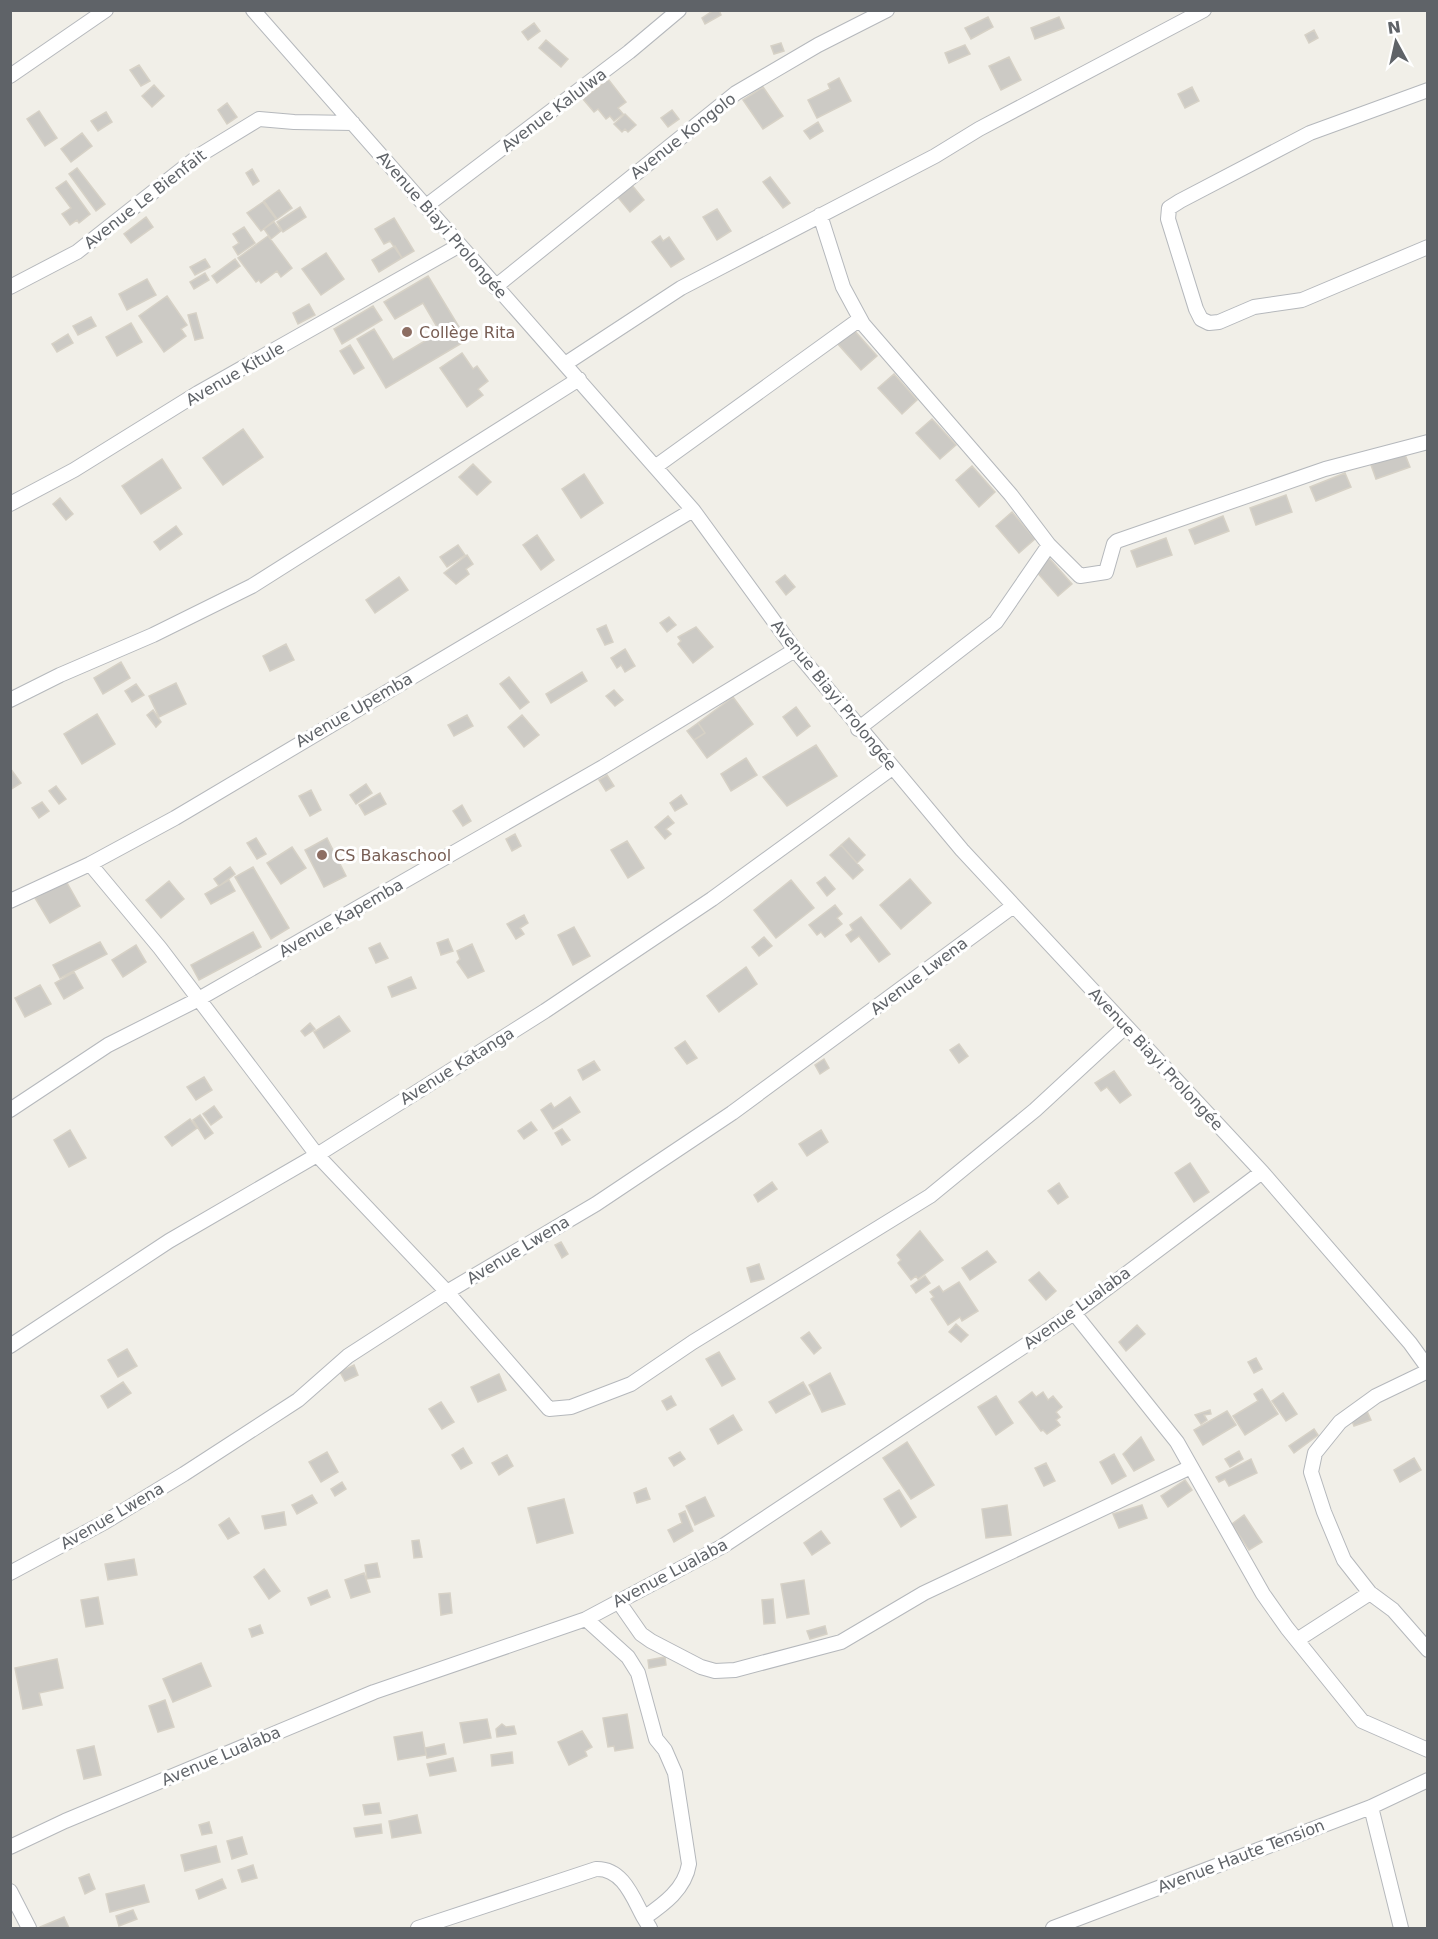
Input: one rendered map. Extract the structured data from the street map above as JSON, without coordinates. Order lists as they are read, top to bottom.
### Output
{
  "streets": {
    "street": [
      "Avenue Kalulwa",
      "Avenue Kongolo",
      "Avenue Le Bienfait",
      "Avenue Biayi Prolongée",
      "Avenue Kitule",
      "Avenue Upemba",
      "Avenue Kapemba",
      "Avenue Lwena",
      "Avenue Katanga",
      "Avenue Lualaba",
      "Avenue Haute Tension"
    ]
  },
  "crossings": [
    ["Avenue Kalulwa", "Avenue Biayi Prolongée"],
    ["Avenue Kongolo", "Avenue Biayi Prolongée"],
    ["Avenue Le Bienfait", "Avenue Biayi Prolongée"],
    ["Avenue Biayi Prolongée", "Avenue Kitule"],
    ["Avenue Biayi Prolongée", "Avenue Upemba"],
    ["Avenue Biayi Prolongée", "Avenue Kapemba"],
    ["Avenue Biayi Prolongée", "Avenue Lwena"],
    ["Avenue Biayi Prolongée", "Avenue Katanga"],
    ["Avenue Biayi Prolongée", "Avenue Lualaba"]
  ],
  "places": ["Collège Rita", "CS Bakaschool"],
  "north": "top"
}
